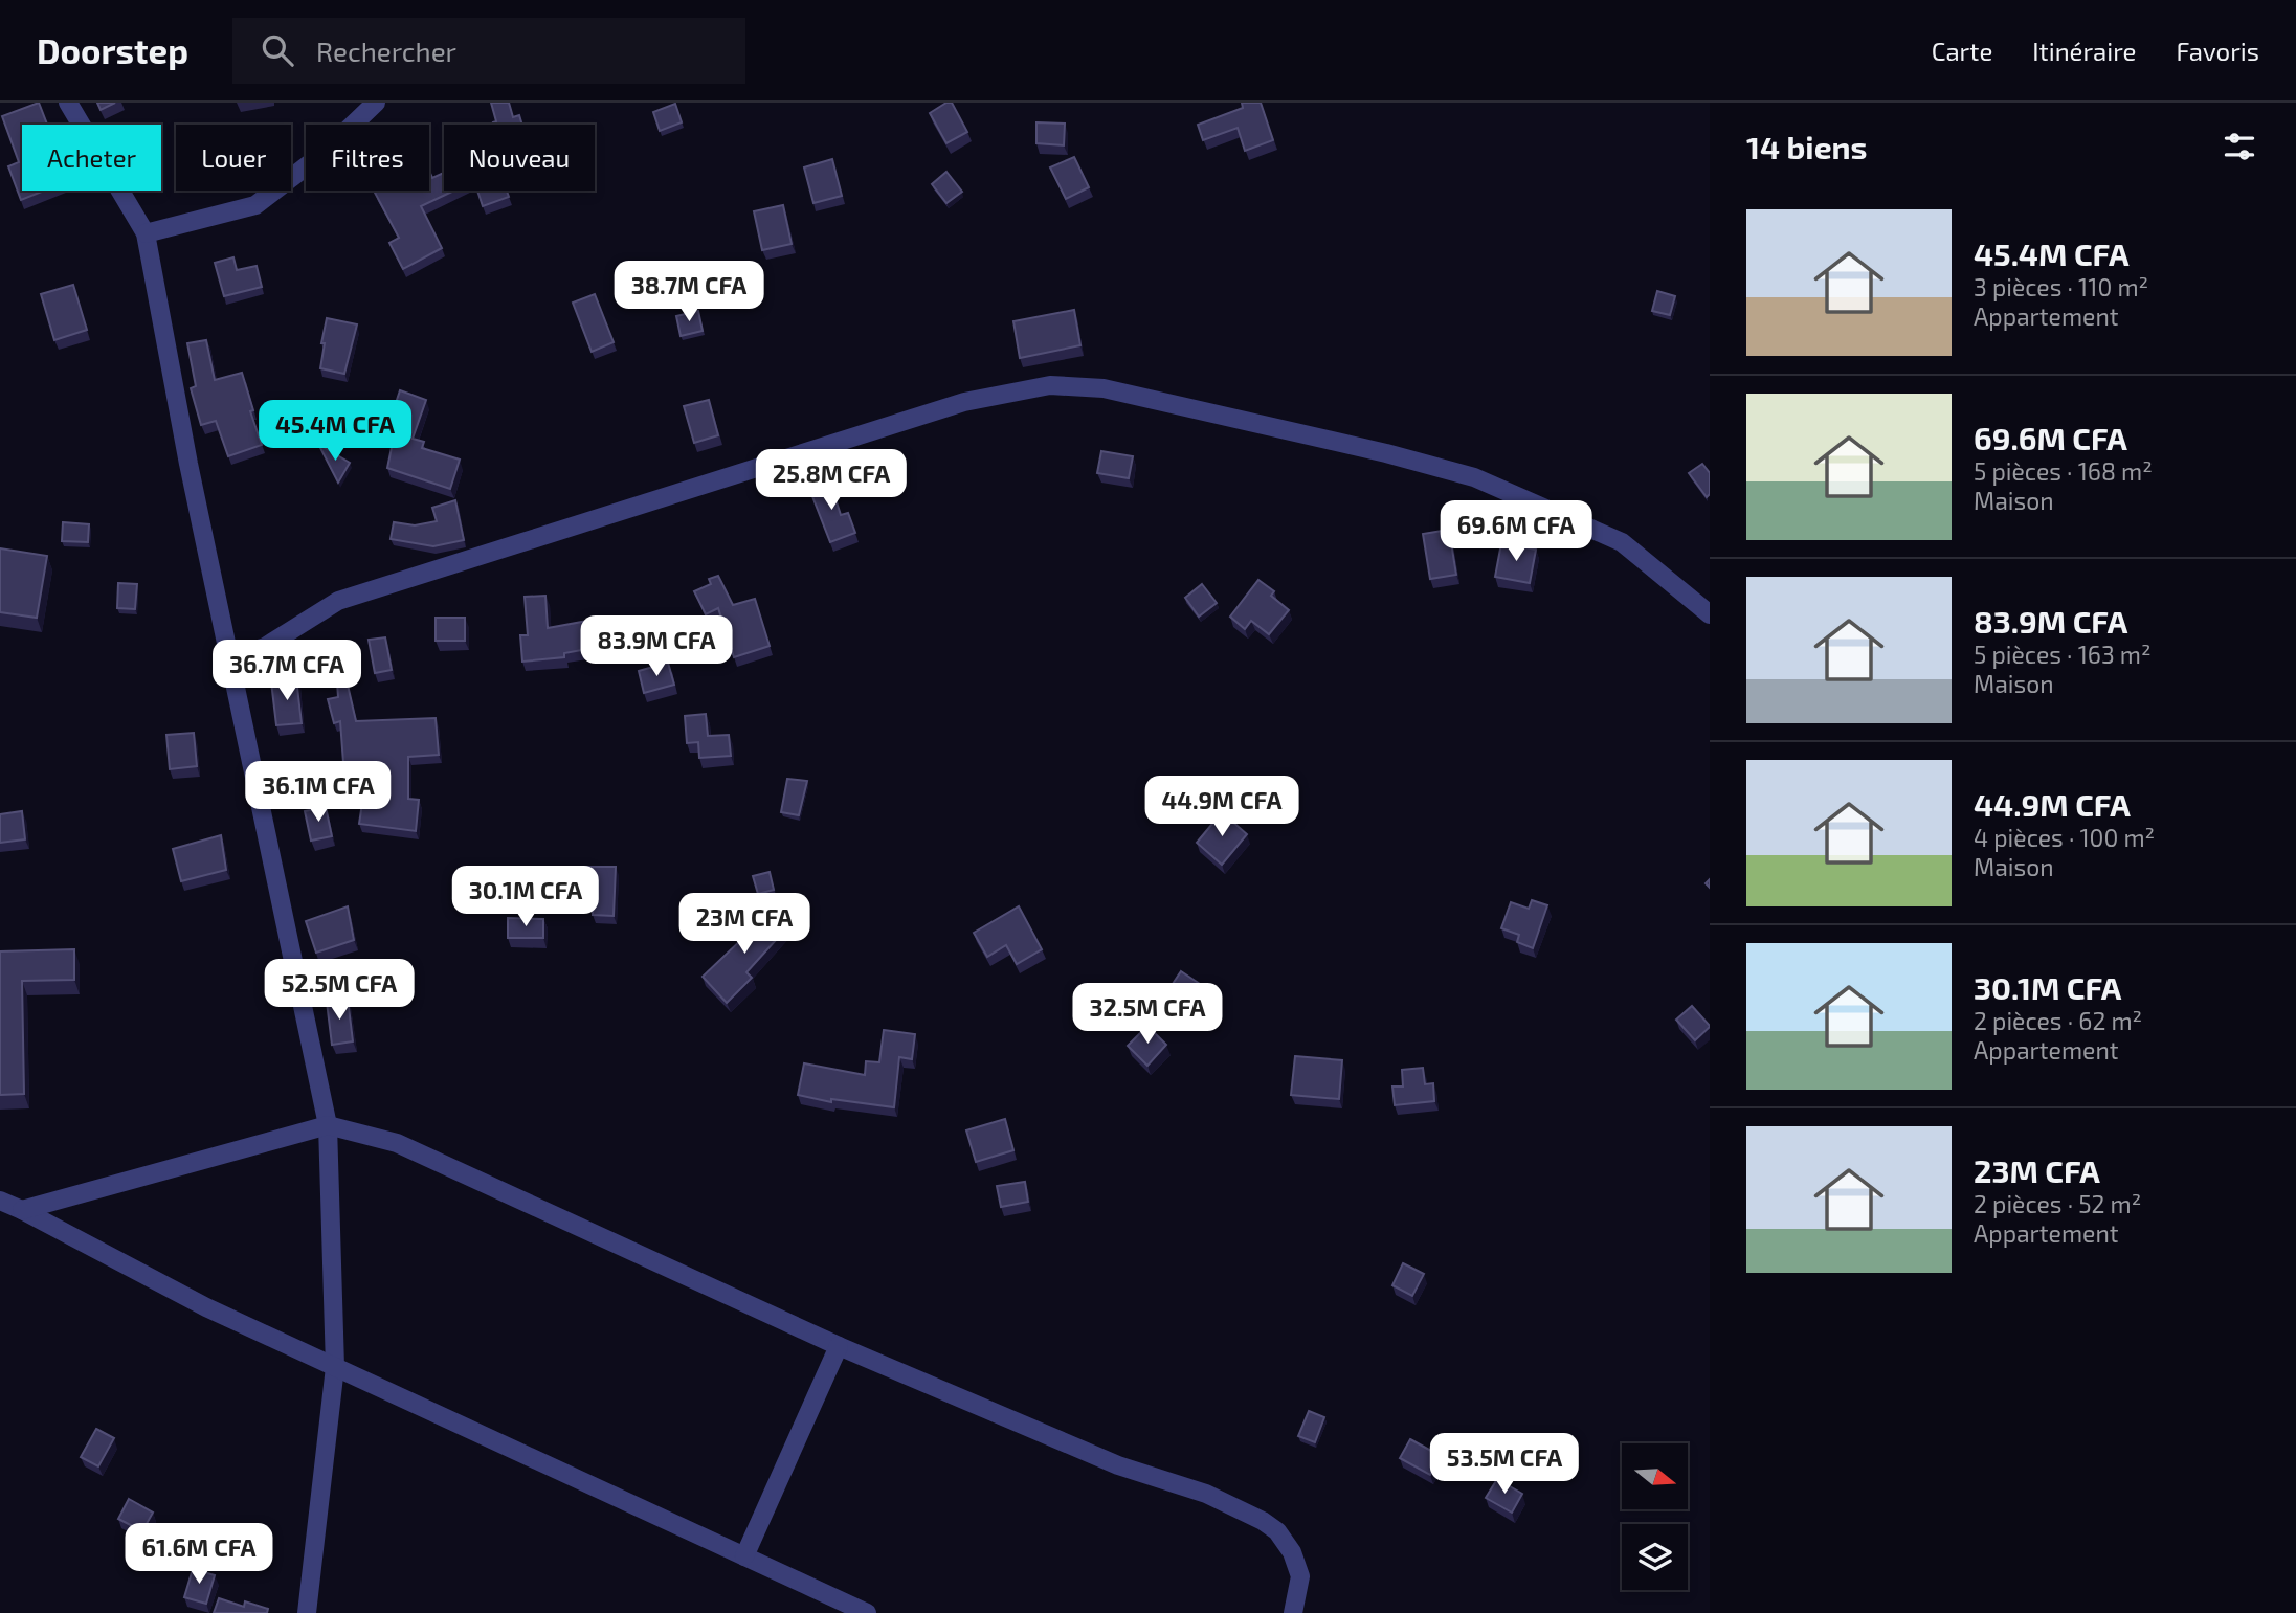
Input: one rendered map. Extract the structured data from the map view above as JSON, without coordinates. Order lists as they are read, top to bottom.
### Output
{
  "north": "right",
  "page": {
    "header": "Doorstep",
    "search": "Rechercher",
    "nav": ["Carte", "Itinéraire", "Favoris"],
    "heading": "14 biens",
    "chip": [
      "Acheter",
      "Louer",
      "Filtres",
      "Nouveau"
    ],
    "list": [
      {
        "name": "45.4M CFA",
        "note": "3 pièces · 110 m² · Appartement"
      },
      {
        "name": "69.6M CFA",
        "note": "5 pièces · 168 m² · Maison"
      },
      {
        "name": "83.9M CFA",
        "note": "5 pièces · 163 m² · Maison"
      },
      {
        "name": "44.9M CFA",
        "note": "4 pièces · 100 m² · Maison"
      },
      {
        "name": "30.1M CFA",
        "note": "2 pièces · 62 m² · Appartement"
      },
      {
        "name": "23M CFA",
        "note": "2 pièces · 52 m² · Appartement"
      }
    ],
    "price": [
      "38.7M CFA",
      "45.4M CFA",
      "25.8M CFA",
      "69.6M CFA",
      "83.9M CFA",
      "36.7M CFA",
      "36.1M CFA",
      "44.9M CFA",
      "30.1M CFA",
      "23M CFA",
      "52.5M CFA",
      "32.5M CFA",
      "53.5M CFA",
      "61.6M CFA"
    ]
  }
}
